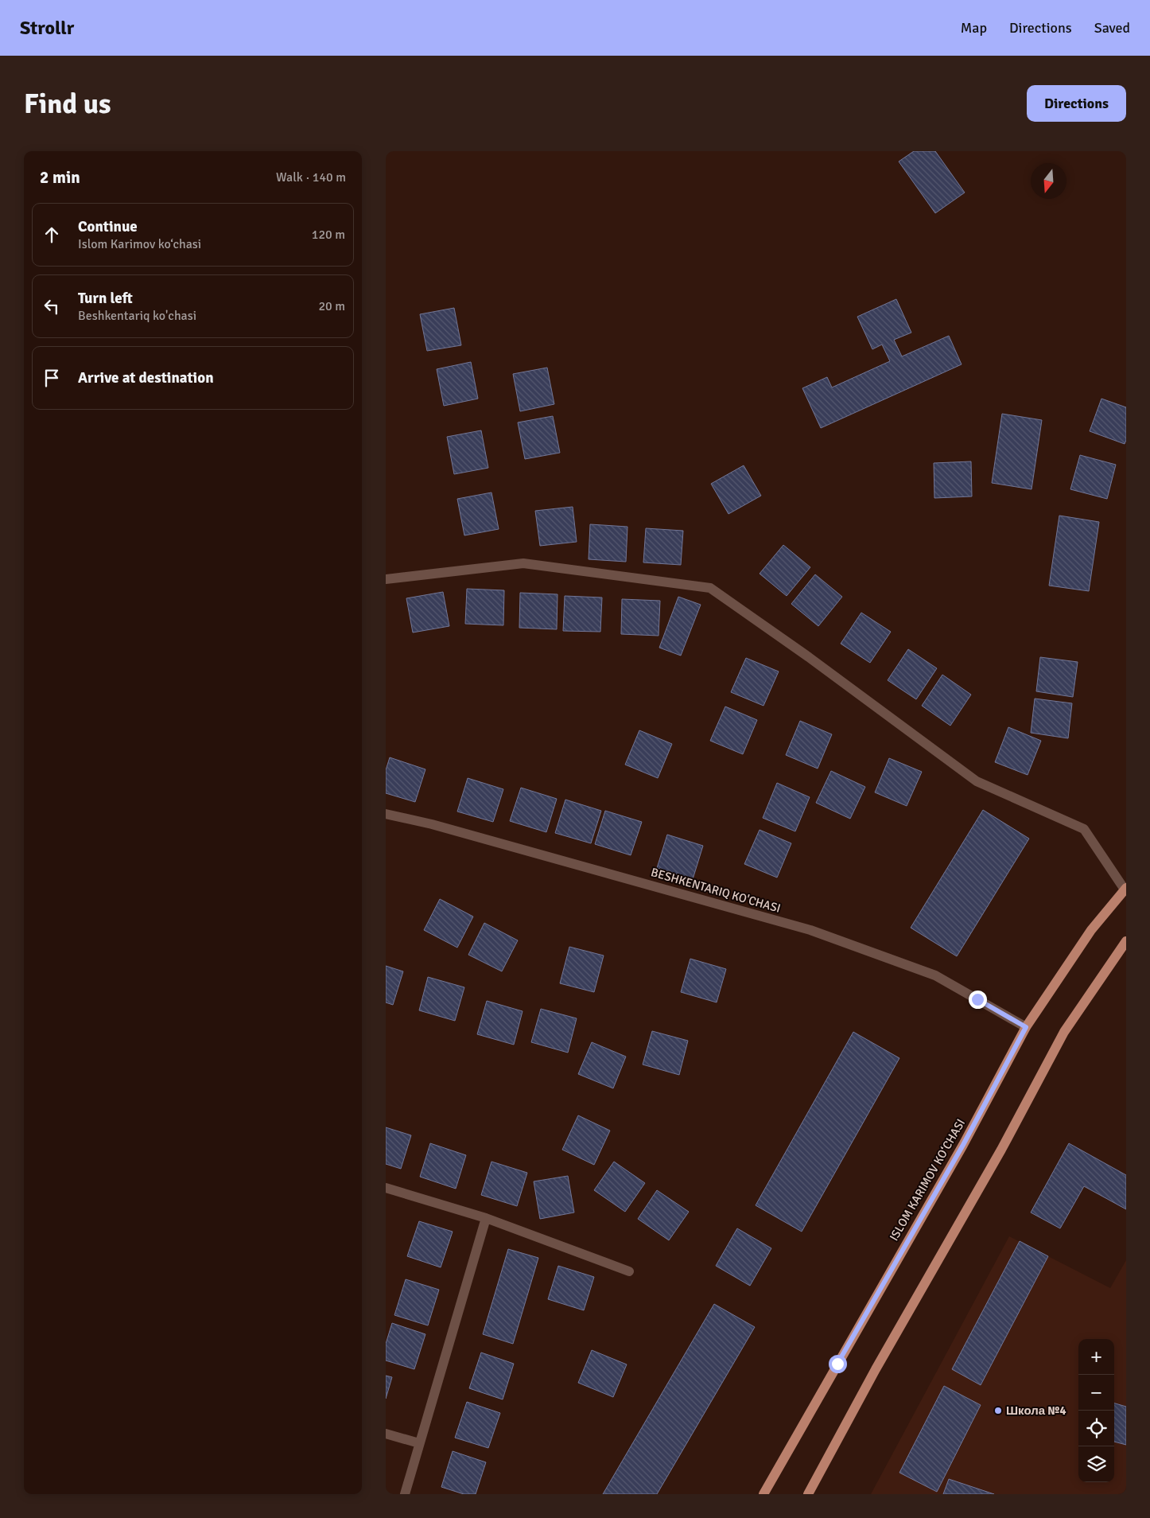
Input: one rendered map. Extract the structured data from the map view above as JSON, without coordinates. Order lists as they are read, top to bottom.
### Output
{
  "streets": {
    "main road": ["ISLOM KARIMOV KO‘CHASI"],
    "street": ["BESHKENTARIQ KO'CHASI"]
  },
  "crossings": [
    ["BESHKENTARIQ KO'CHASI", "ISLOM KARIMOV KO‘CHASI"]
  ],
  "places": ["Школа №4"],
  "north": "bottom",
  "page": {
    "header": "Strollr",
    "nav": ["Map", "Directions", "Saved"],
    "buttons": "Directions",
    "title": "Find us",
    "heading": ["2 min", "Walk · 140 m"],
    "list": [
      ["Continue", "Islom Karimov ko‘chasi", "120 m"],
      ["Turn left", "Beshkentariq ko'chasi", "20 m"],
      "Arrive at destination"
    ],
    "map_buttons": ["+", "−"]
  }
}
